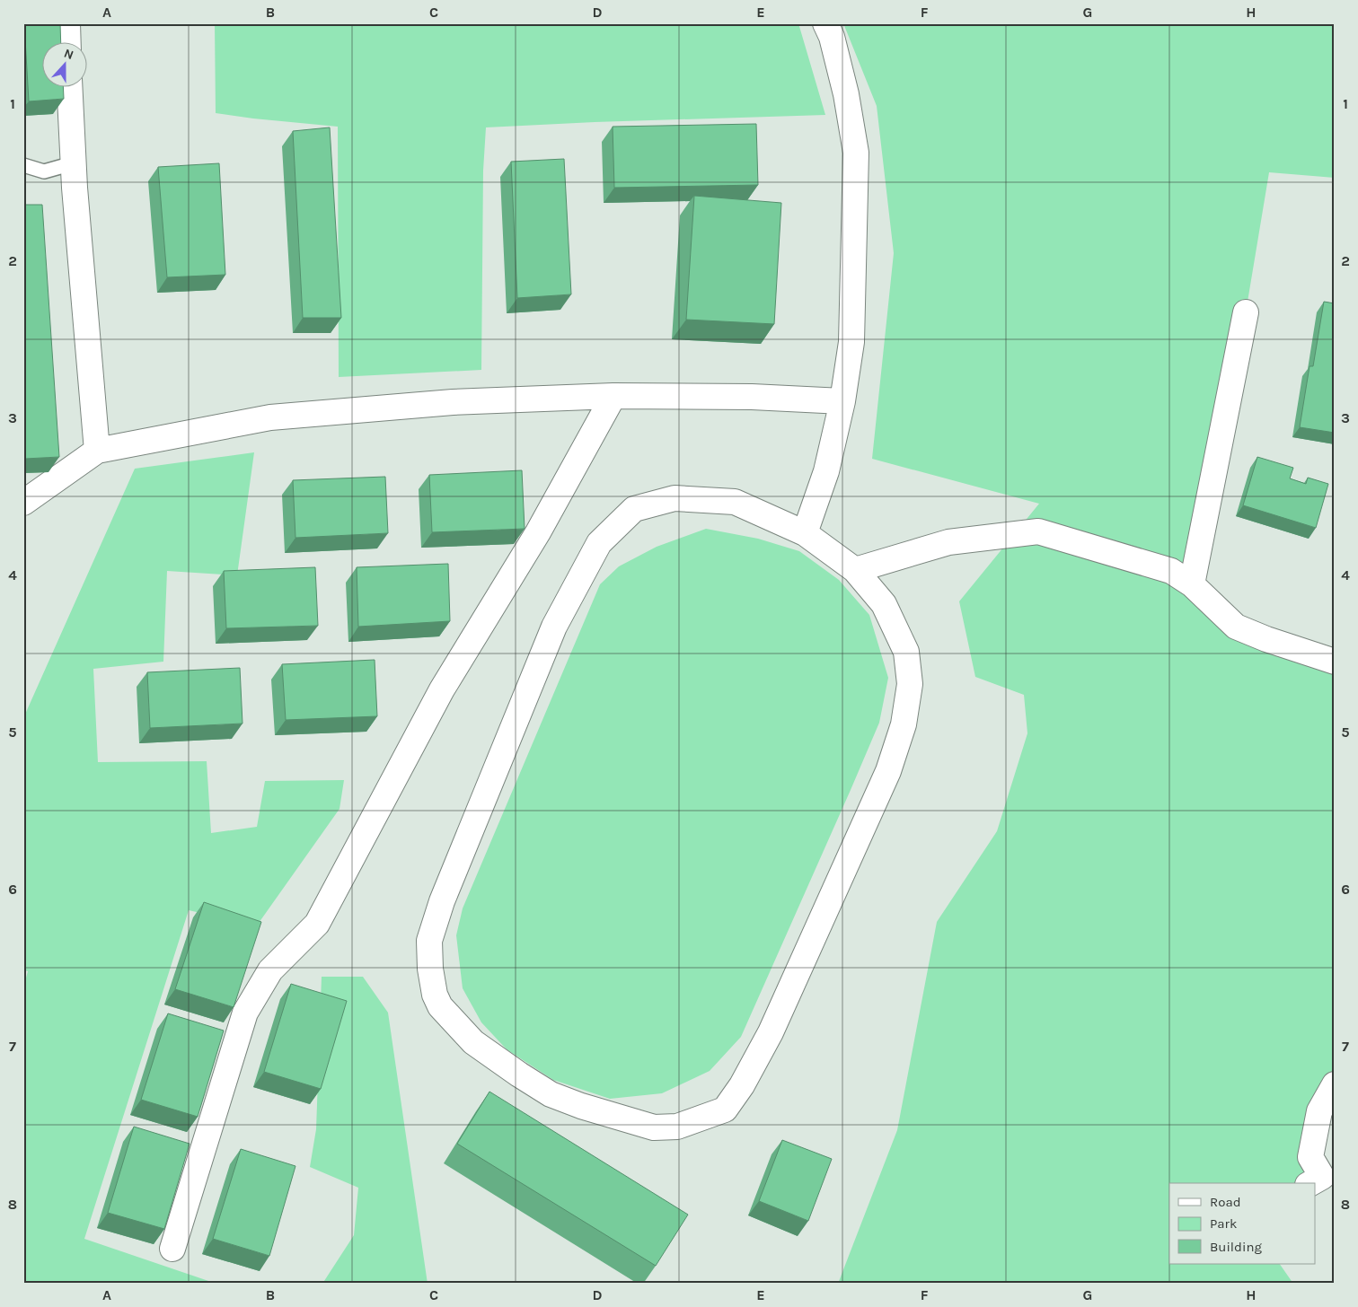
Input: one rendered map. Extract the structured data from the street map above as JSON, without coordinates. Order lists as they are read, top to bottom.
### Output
{
  "legend": ["Road", "Park", "Building"],
  "north": "top",
  "grid": {
    "columns": [
      "A",
      "B",
      "C",
      "D",
      "E",
      "F",
      "G",
      "H"
    ],
    "rows": [
      "1",
      "2",
      "3",
      "4",
      "5",
      "6",
      "7",
      "8"
    ]
  }
}
